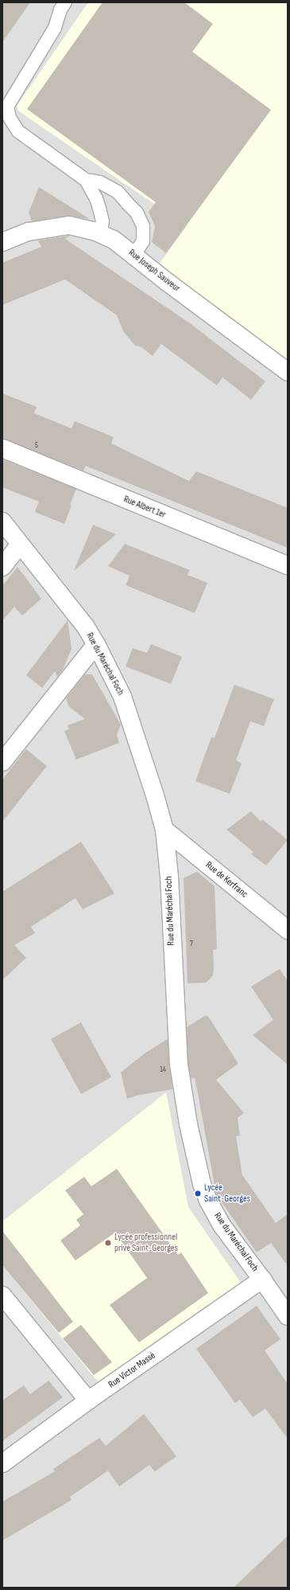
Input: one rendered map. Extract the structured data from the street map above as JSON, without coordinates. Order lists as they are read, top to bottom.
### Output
{
  "streets": {
    "street": [
      "Rue Joseph Sauveur",
      "Rue Albert 1er",
      "Rue du Maréchal Foch",
      "Rue de Kerfranc",
      "Rue Victor Massé"
    ]
  },
  "crossings": [
    ["Rue du Maréchal Foch", "Rue de Kerfranc"],
    ["Rue du Maréchal Foch", "Rue Victor Massé"]
  ],
  "places": ["Lycée Saint-Georges", "Lycée professionnel privé Saint-Georges"],
  "house_numbers": ["5", "7", "14"]
}
